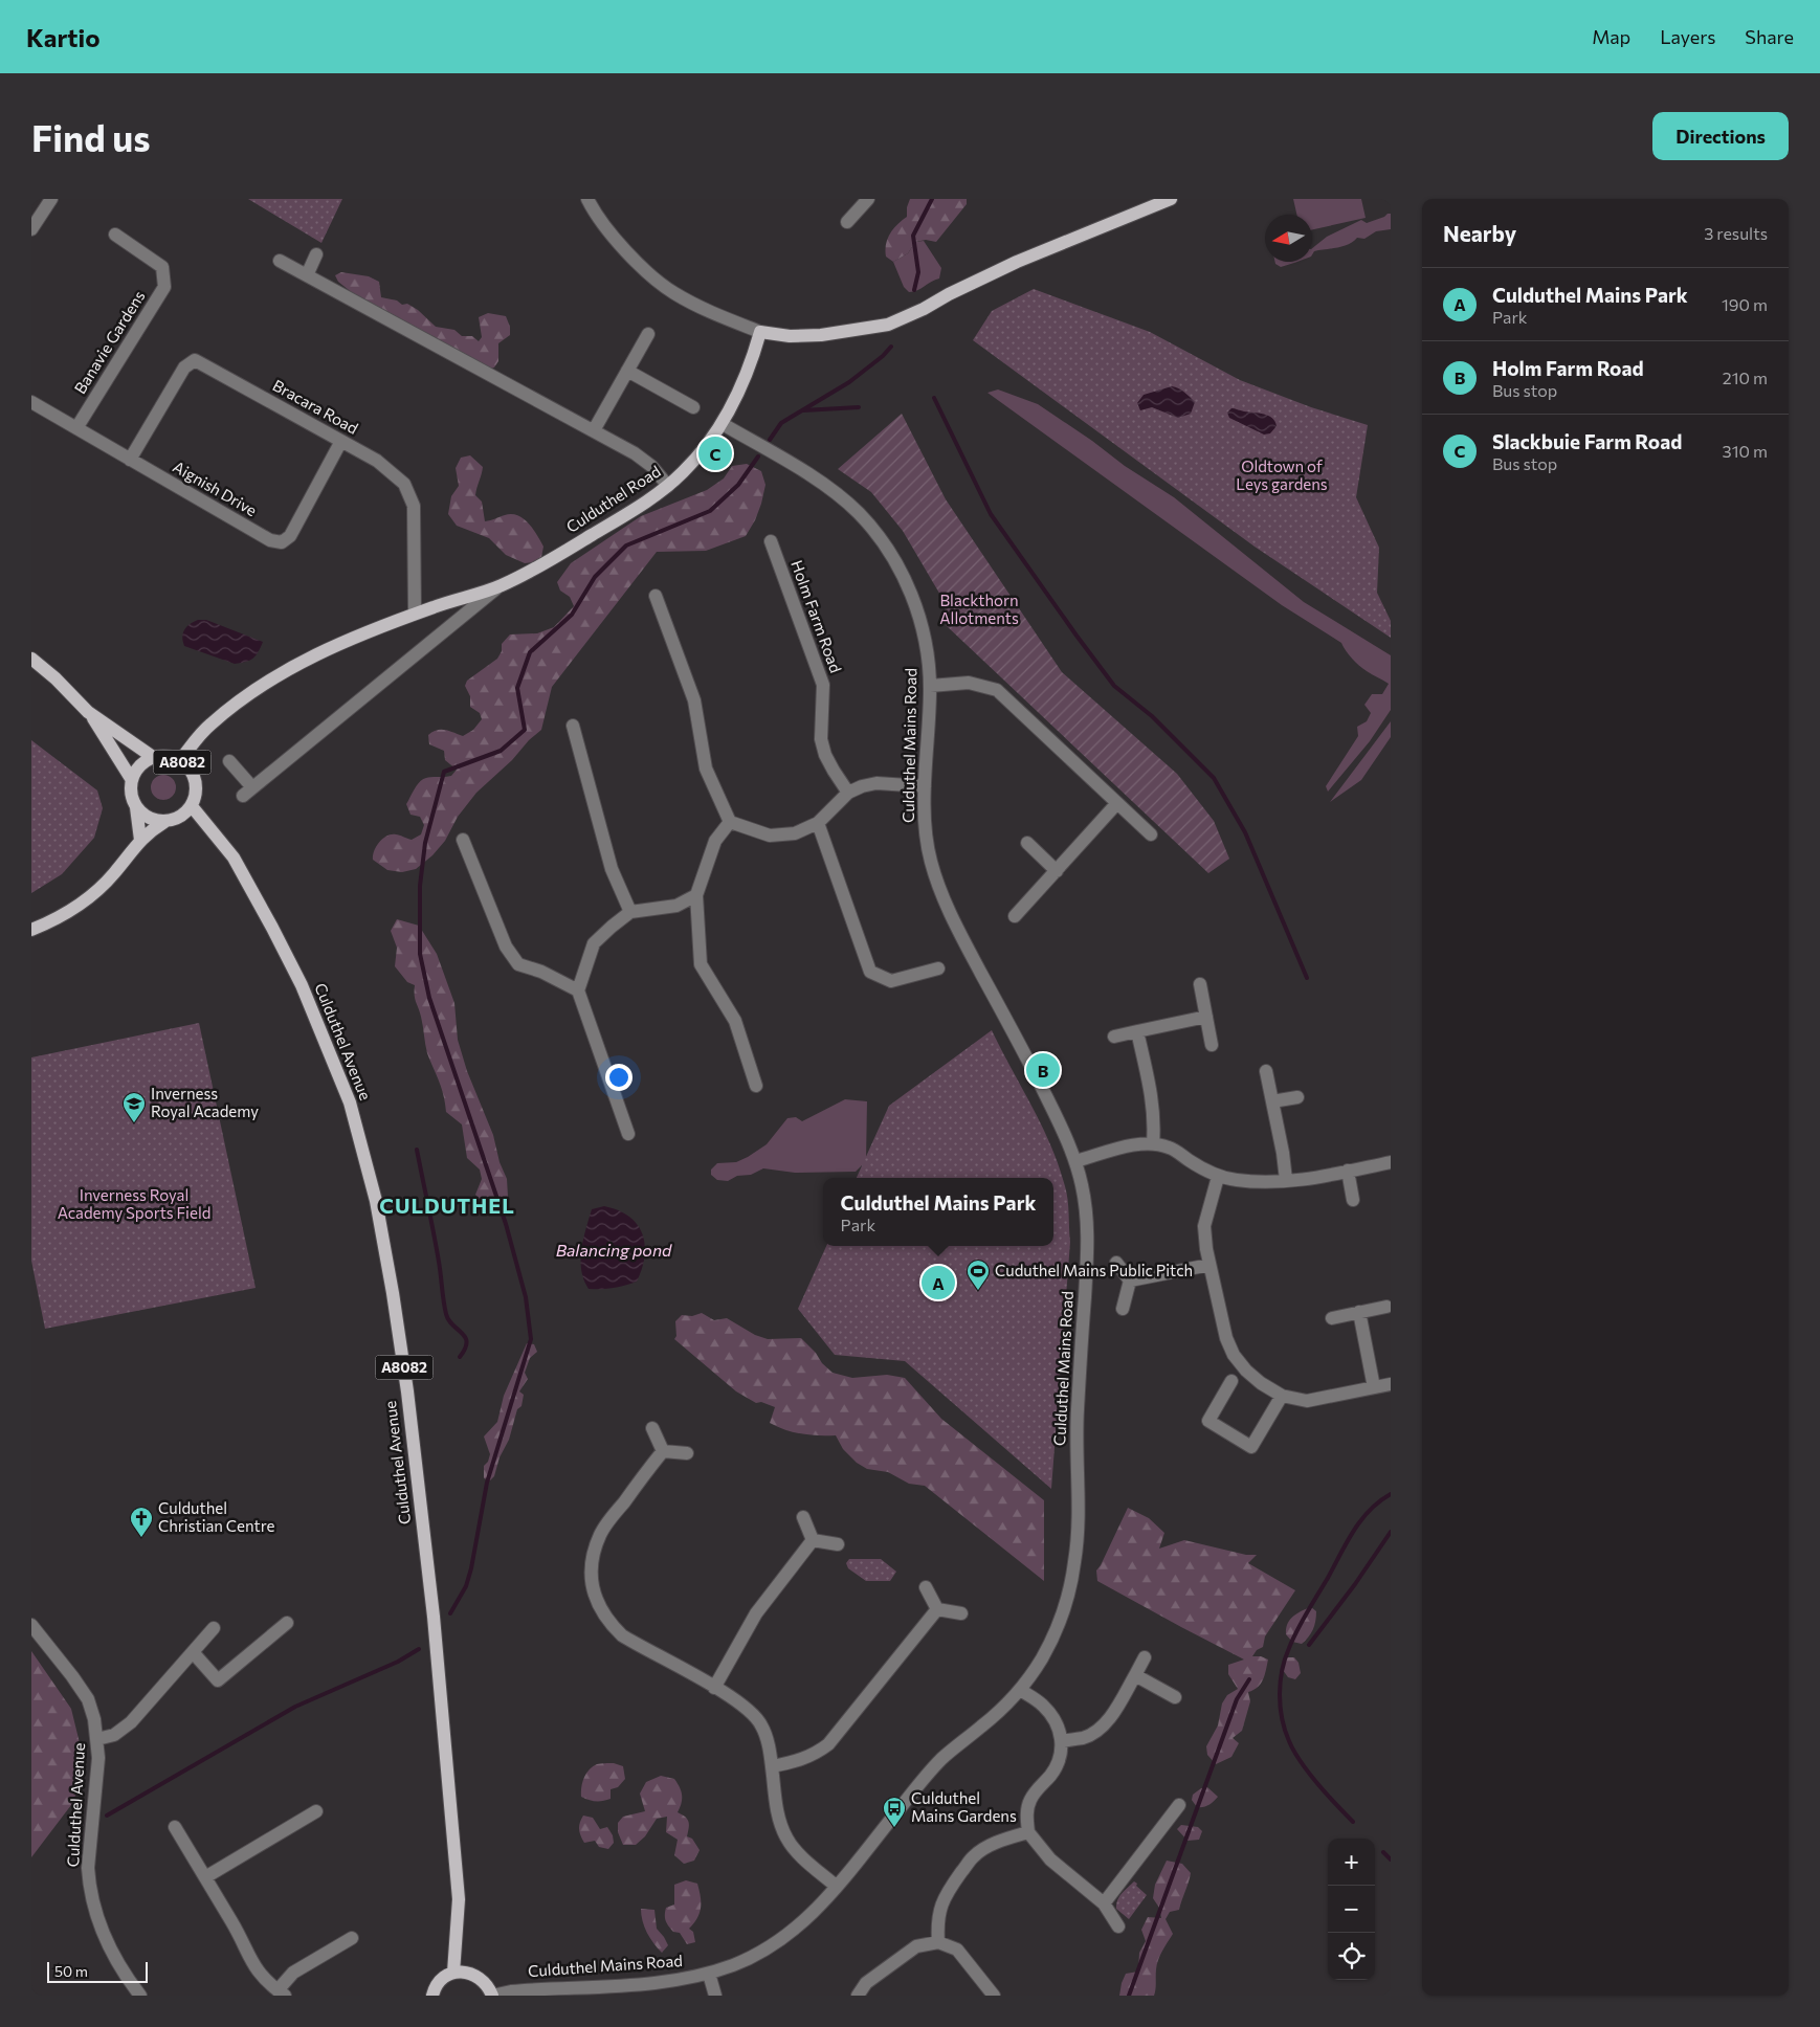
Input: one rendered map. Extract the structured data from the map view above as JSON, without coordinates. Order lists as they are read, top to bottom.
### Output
{
  "streets": {
    "main road": ["Culduthel Road", "A8082", "Culduthel Avenue"],
    "street": [
      "Banavie Gardens",
      "Bracara Road",
      "Aignish Drive",
      "Holm Farm Road",
      "Culduthel Mains Road"
    ]
  },
  "crossings": [
    ["Banavie Gardens", "Aignish Drive"],
    ["Bracara Road", "Aignish Drive"],
    ["Bracara Road", "Culduthel Road"],
    ["Culduthel Road", "Culduthel Mains Road"],
    ["Culduthel Road", "A8082"],
    ["Culduthel Road", "Culduthel Avenue"],
    ["A8082", "Culduthel Avenue"]
  ],
  "districts": ["CULDUTHEL"],
  "water": ["Balancing pond"],
  "parks": ["Oldtown of Leys gardens", "Blackthorn Allotments", "Inverness Royal Academy Sports Field"],
  "places": {
    "school or university": ["Inverness Royal Academy"],
    "sports": ["Cuduthel Mains Public Pitch"],
    "church": ["Culduthel Christian Centre"],
    "bus stop": ["Culduthel Mains Gardens"]
  },
  "scale_bar": "50 m",
  "north": "left",
  "page": {
    "header": "Kartio",
    "nav": ["Map", "Layers", "Share"],
    "buttons": "Directions",
    "title": "Find us",
    "heading": ["Nearby", "3 results"],
    "list": [
      {
        "mark": "A",
        "name": "Culduthel Mains Park",
        "note": "Park",
        "value": "190 m"
      },
      {
        "mark": "B",
        "name": "Holm Farm Road",
        "note": "Bus stop",
        "value": "210 m"
      },
      {
        "mark": "C",
        "name": "Slackbuie Farm Road",
        "note": "Bus stop",
        "value": "310 m"
      }
    ],
    "pins": ["C", "B", "A"],
    "popup": ["Culduthel Mains Park", "Park"],
    "map_buttons": ["+", "−"],
    "scale": "50 m"
  }
}
